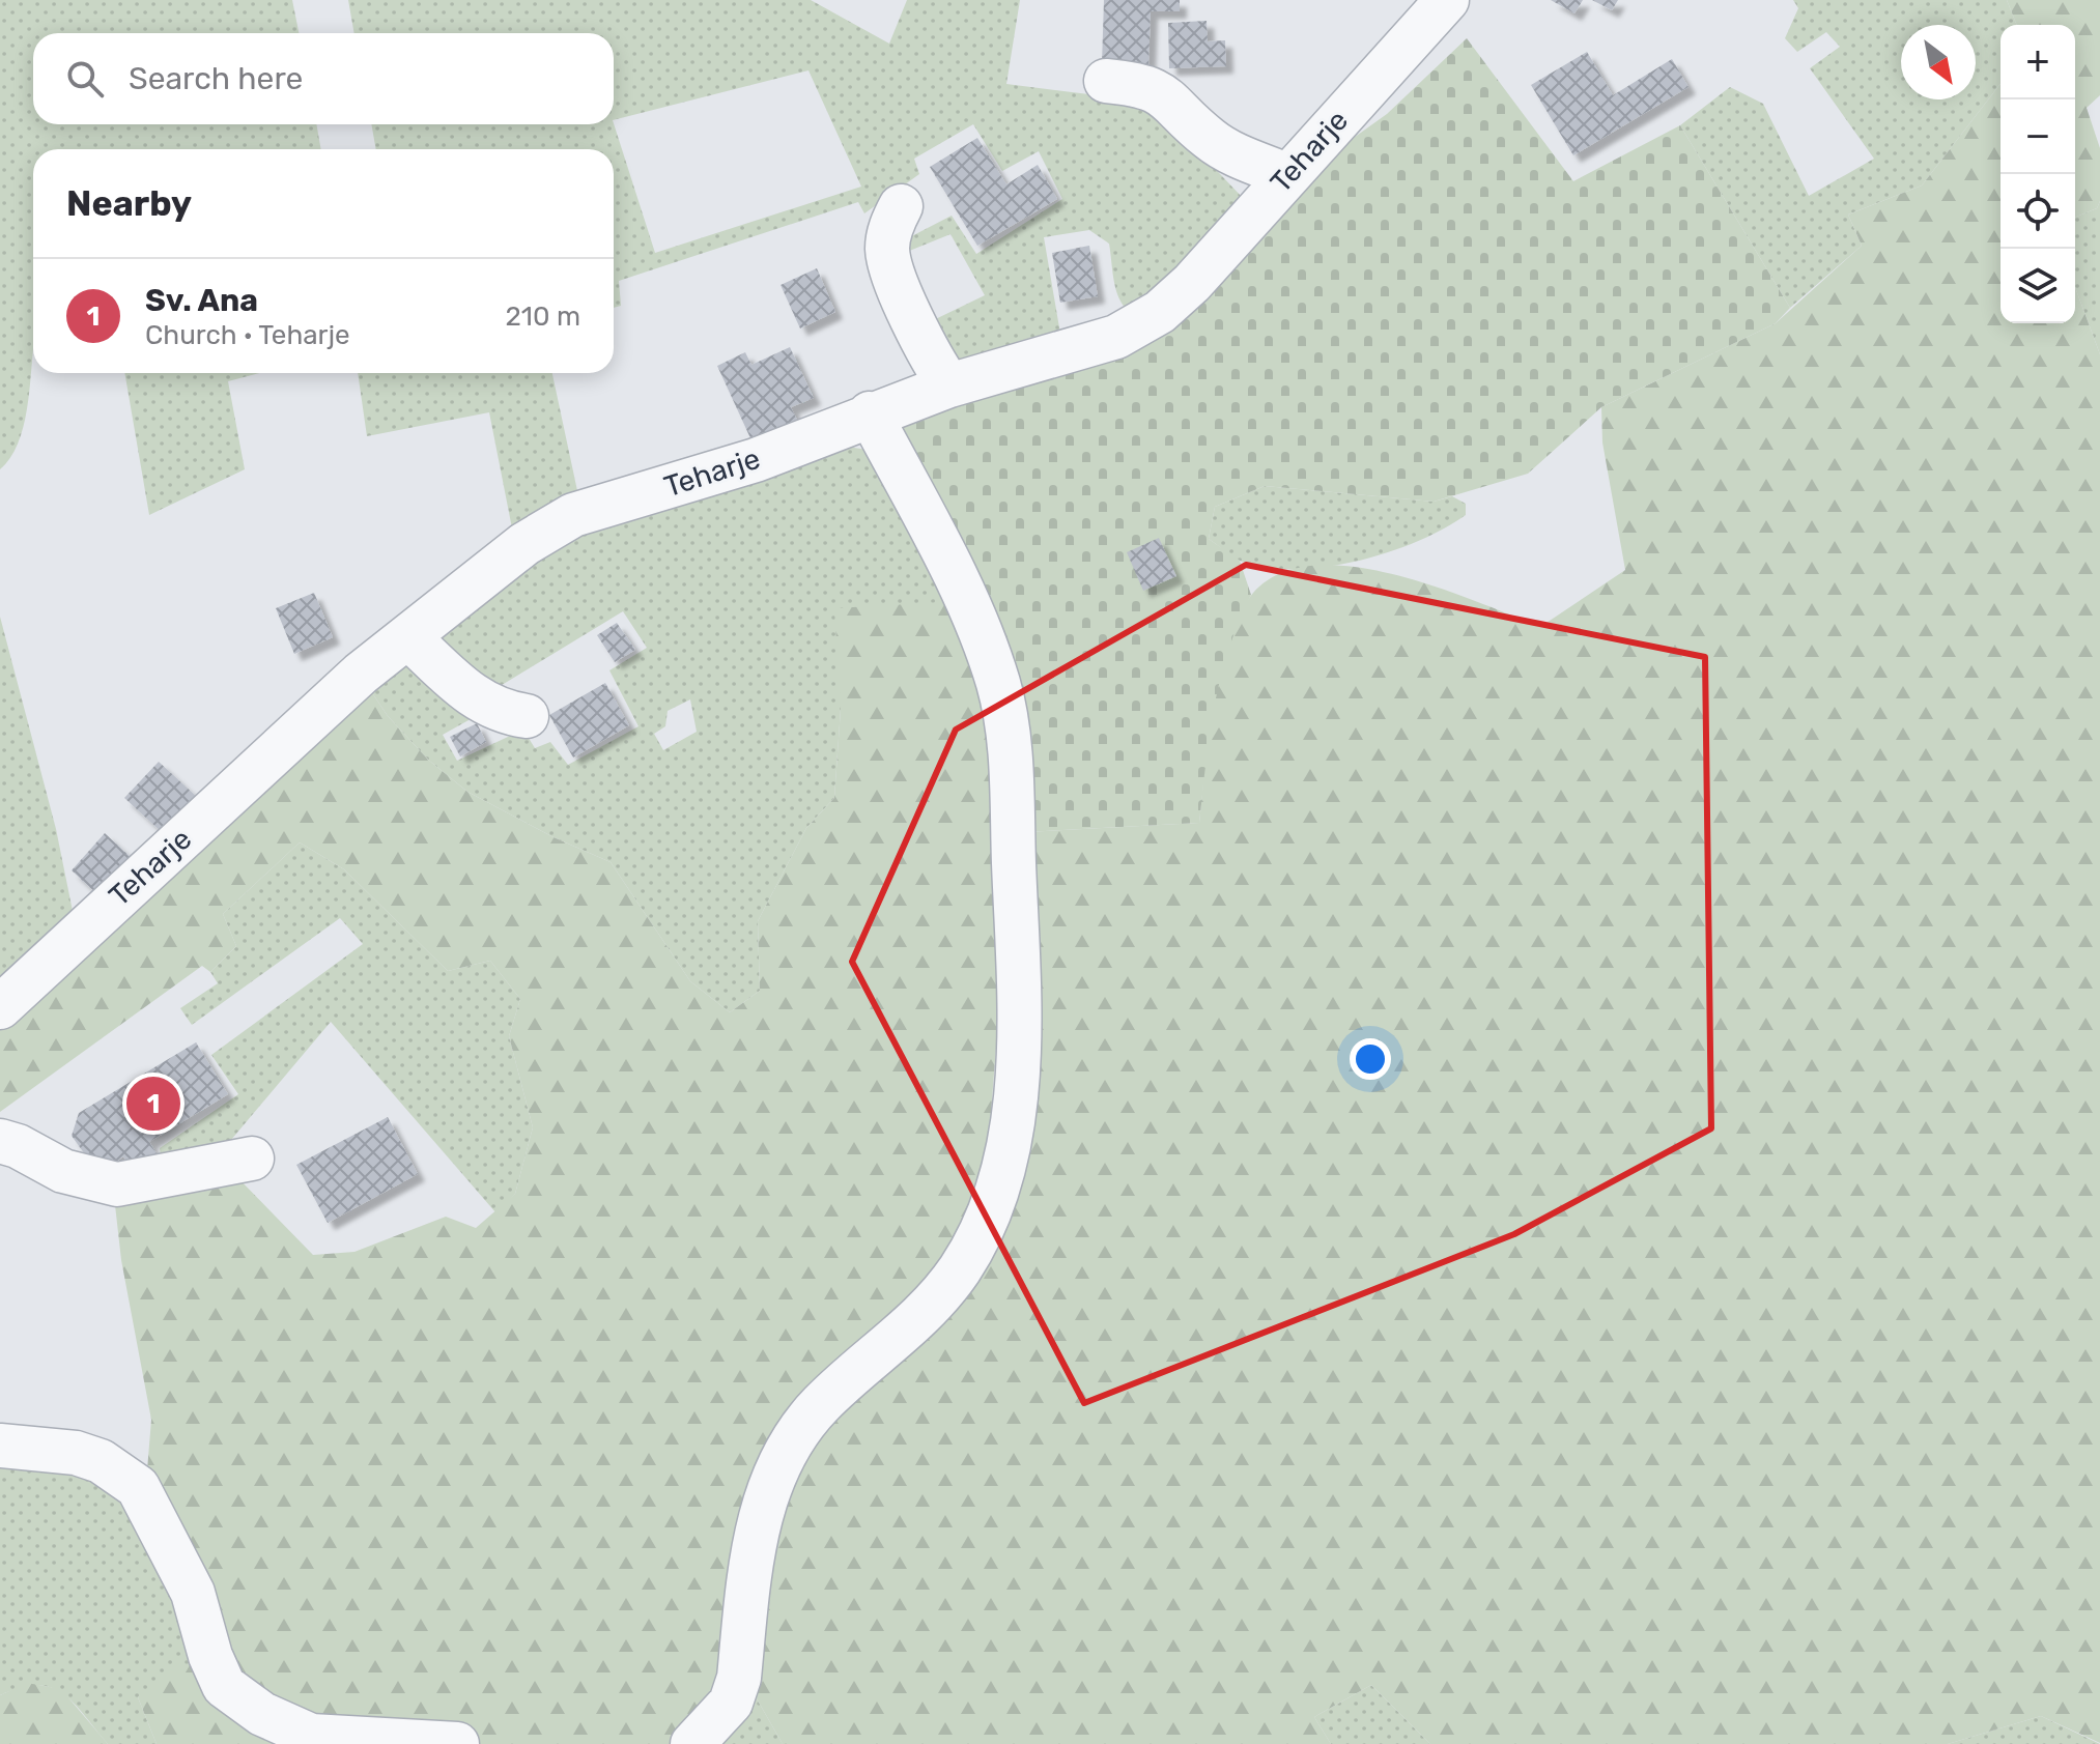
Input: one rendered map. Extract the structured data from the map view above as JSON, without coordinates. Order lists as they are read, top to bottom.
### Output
{
  "streets": {
    "street": ["Teharje"]
  },
  "north": "bottom right",
  "page": {
    "map_buttons": ["+", "−"],
    "search": "Search here",
    "heading": "Nearby",
    "list": [
      {
        "mark": "1",
        "name": "Sv. Ana",
        "note": "Church · Teharje",
        "value": "210 m"
      }
    ],
    "pins": "1"
  }
}
